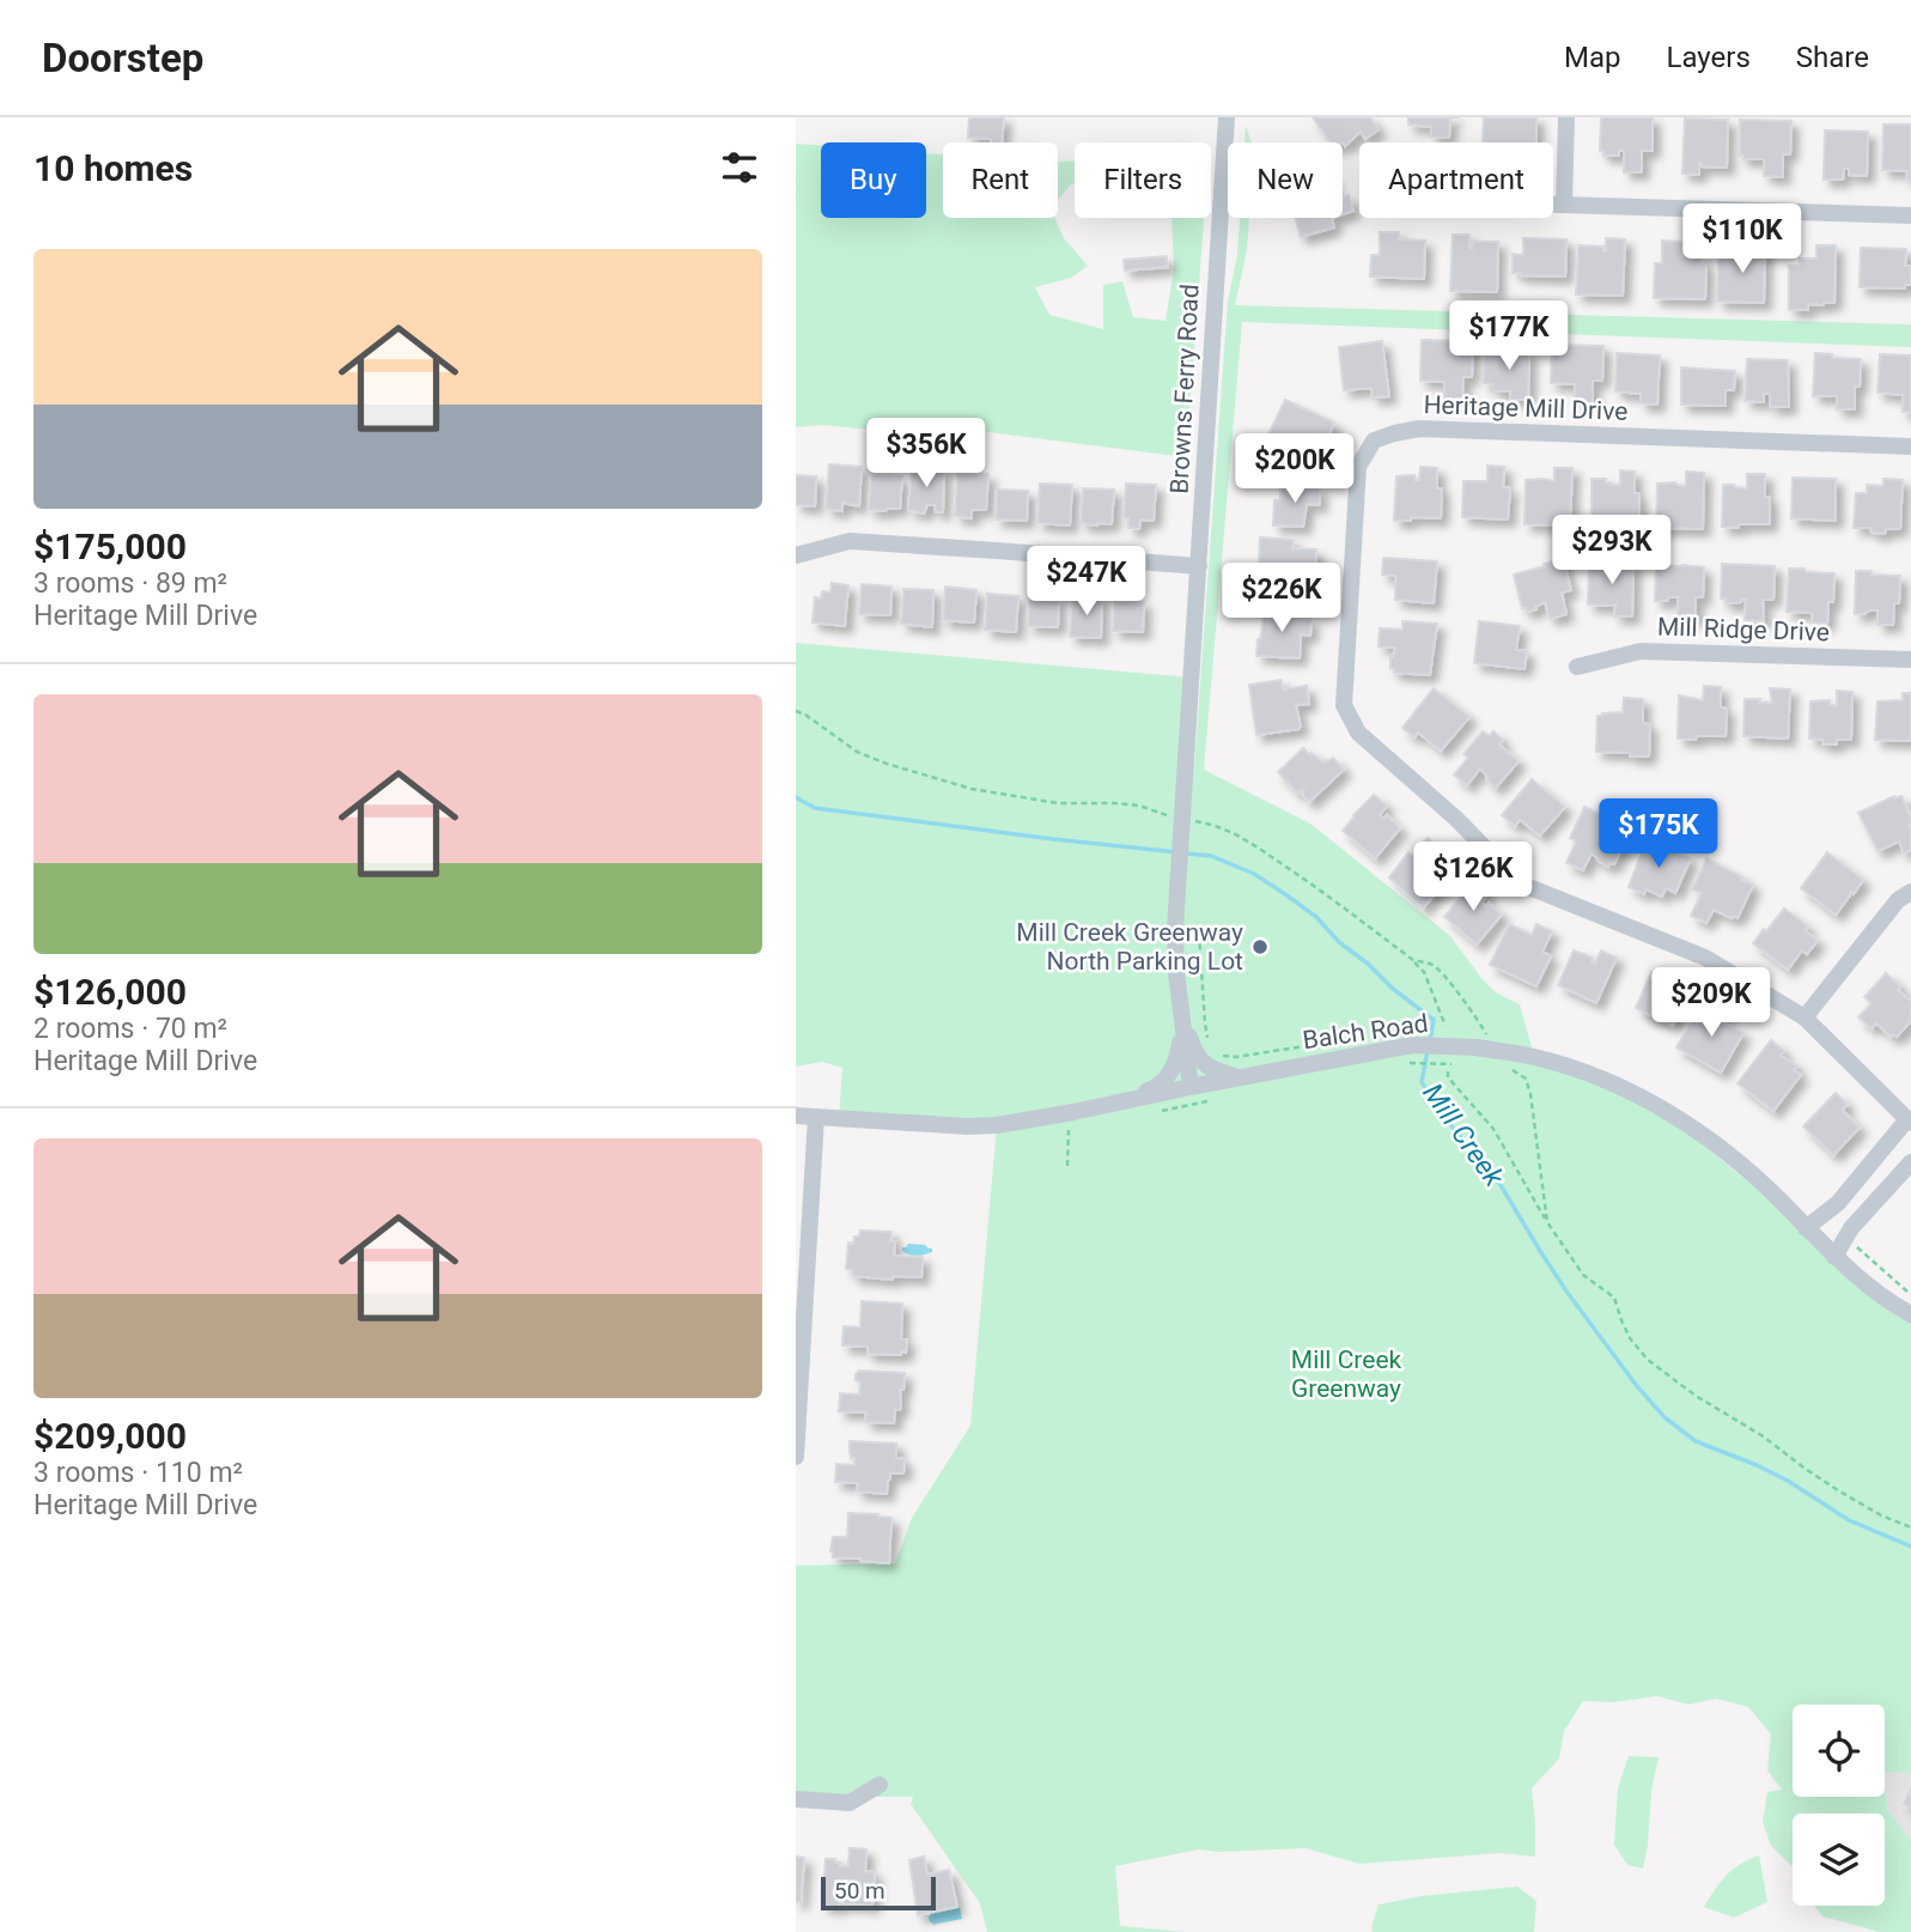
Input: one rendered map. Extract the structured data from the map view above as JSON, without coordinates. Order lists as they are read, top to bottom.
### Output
{
  "streets": {
    "street": [
      "Browns Ferry Road",
      "Heritage Mill Drive",
      "Mill Ridge Drive",
      "Balch Road"
    ]
  },
  "crossings": [
    ["Browns Ferry Road", "Balch Road"]
  ],
  "water": ["Mill Creek"],
  "parks": ["Mill Creek Greenway"],
  "places": ["Mill Creek Greenway North Parking Lot"],
  "scale_bar": "50 m",
  "page": {
    "header": "Doorstep",
    "nav": ["Map", "Layers", "Share"],
    "heading": "10 homes",
    "chip": [
      "Buy",
      "Rent",
      "Filters",
      "New",
      "Apartment"
    ],
    "price": [
      "$110K",
      "$177K",
      "$356K",
      "$200K",
      "$293K",
      "$247K",
      "$226K",
      "$175K",
      "$126K",
      "$209K"
    ],
    "list": [
      {
        "name": "$175,000",
        "note": "3 rooms · 89 m² · Heritage Mill Drive"
      },
      {
        "name": "$126,000",
        "note": "2 rooms · 70 m² · Heritage Mill Drive"
      },
      {
        "name": "$209,000",
        "note": "3 rooms · 110 m² · Heritage Mill Drive"
      }
    ],
    "scale": "50 m"
  }
}
